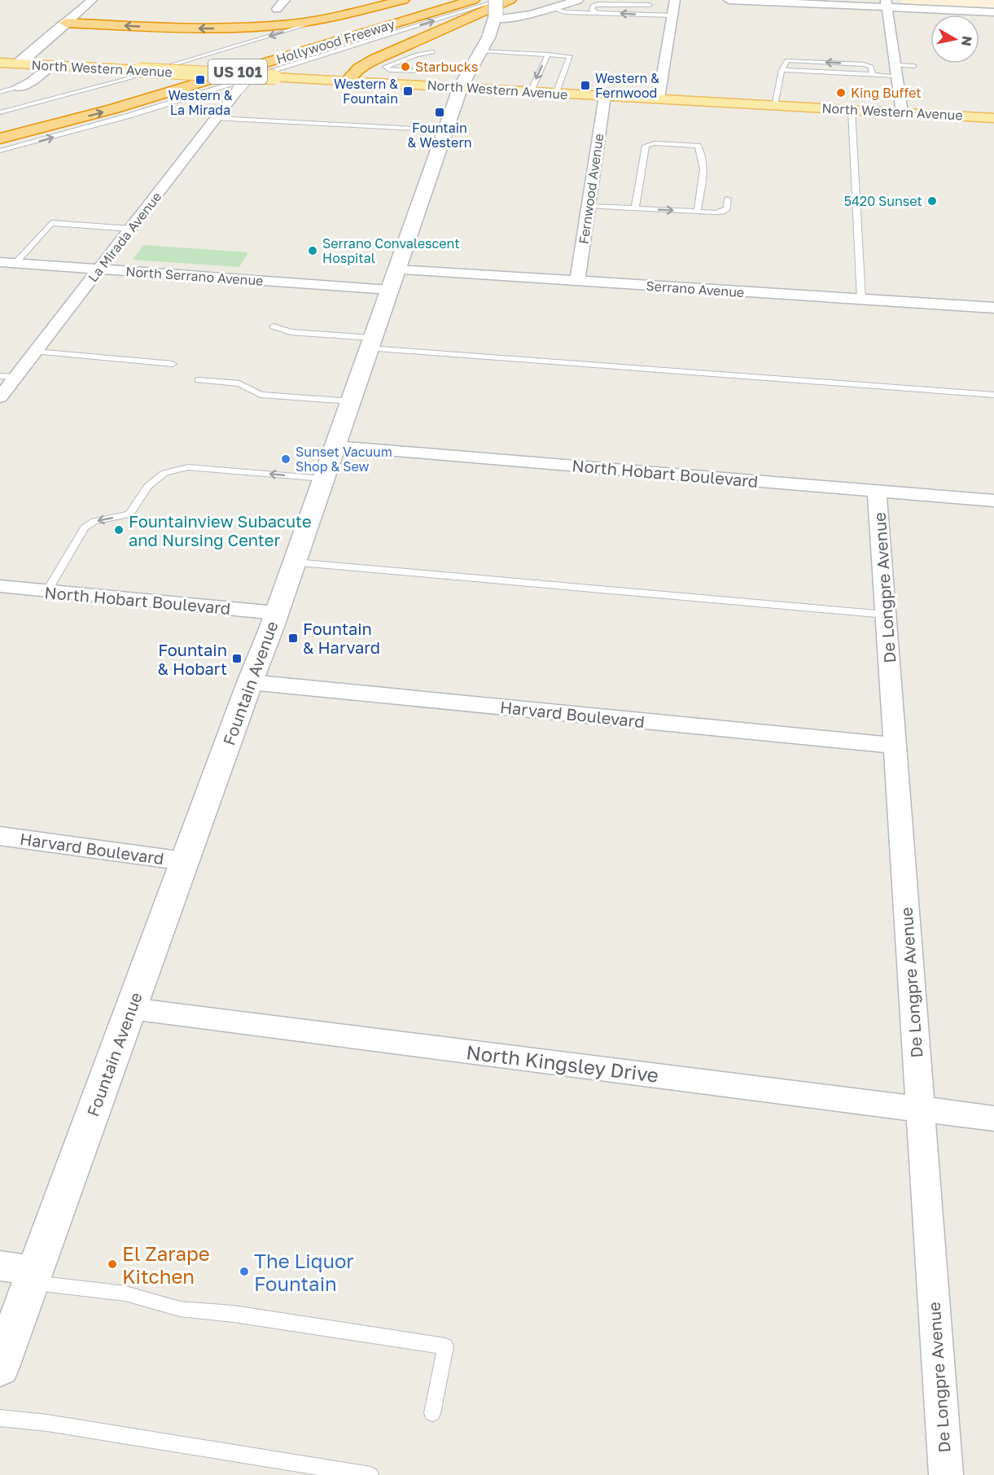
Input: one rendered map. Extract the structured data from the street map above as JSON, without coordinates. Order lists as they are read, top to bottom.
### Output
{
  "streets": {
    "highway": ["Hollywood Freeway", "US 101"],
    "main road": ["North Western Avenue"],
    "street": [
      "Fernwood Avenue",
      "La Mirada Avenue",
      "North Serrano Avenue",
      "Serrano Avenue",
      "North Hobart Boulevard",
      "De Longpre Avenue",
      "Fountain Avenue",
      "Harvard Boulevard",
      "North Kingsley Drive"
    ]
  },
  "crossings": [
    ["North Western Avenue", "Fernwood Avenue"],
    ["North Western Avenue", "La Mirada Avenue"],
    ["North Western Avenue", "Fountain Avenue"],
    ["Fernwood Avenue", "Serrano Avenue"],
    ["La Mirada Avenue", "North Serrano Avenue"],
    ["North Serrano Avenue", "Serrano Avenue"],
    ["North Serrano Avenue", "Fountain Avenue"],
    ["Serrano Avenue", "Fountain Avenue"],
    ["North Hobart Boulevard", "De Longpre Avenue"],
    ["North Hobart Boulevard", "Fountain Avenue"],
    ["De Longpre Avenue", "Harvard Boulevard"],
    ["De Longpre Avenue", "North Kingsley Drive"],
    ["Fountain Avenue", "Harvard Boulevard"],
    ["Fountain Avenue", "North Kingsley Drive"]
  ],
  "places": {
    "other": [
      "Starbucks",
      "King Buffet",
      "5420 Sunset",
      "Serrano Convalescent Hospital",
      "Sunset Vacuum Shop & Sew",
      "Fountainview Subacute and Nursing Center",
      "El Zarape Kitchen",
      "The Liquor Fountain"
    ],
    "transit": [
      "Western & La Mirada",
      "Western & Fernwood",
      "Western & Fountain",
      "Fountain & Western",
      "Fountain & Harvard",
      "Fountain & Hobart"
    ]
  },
  "north": "right"
}
